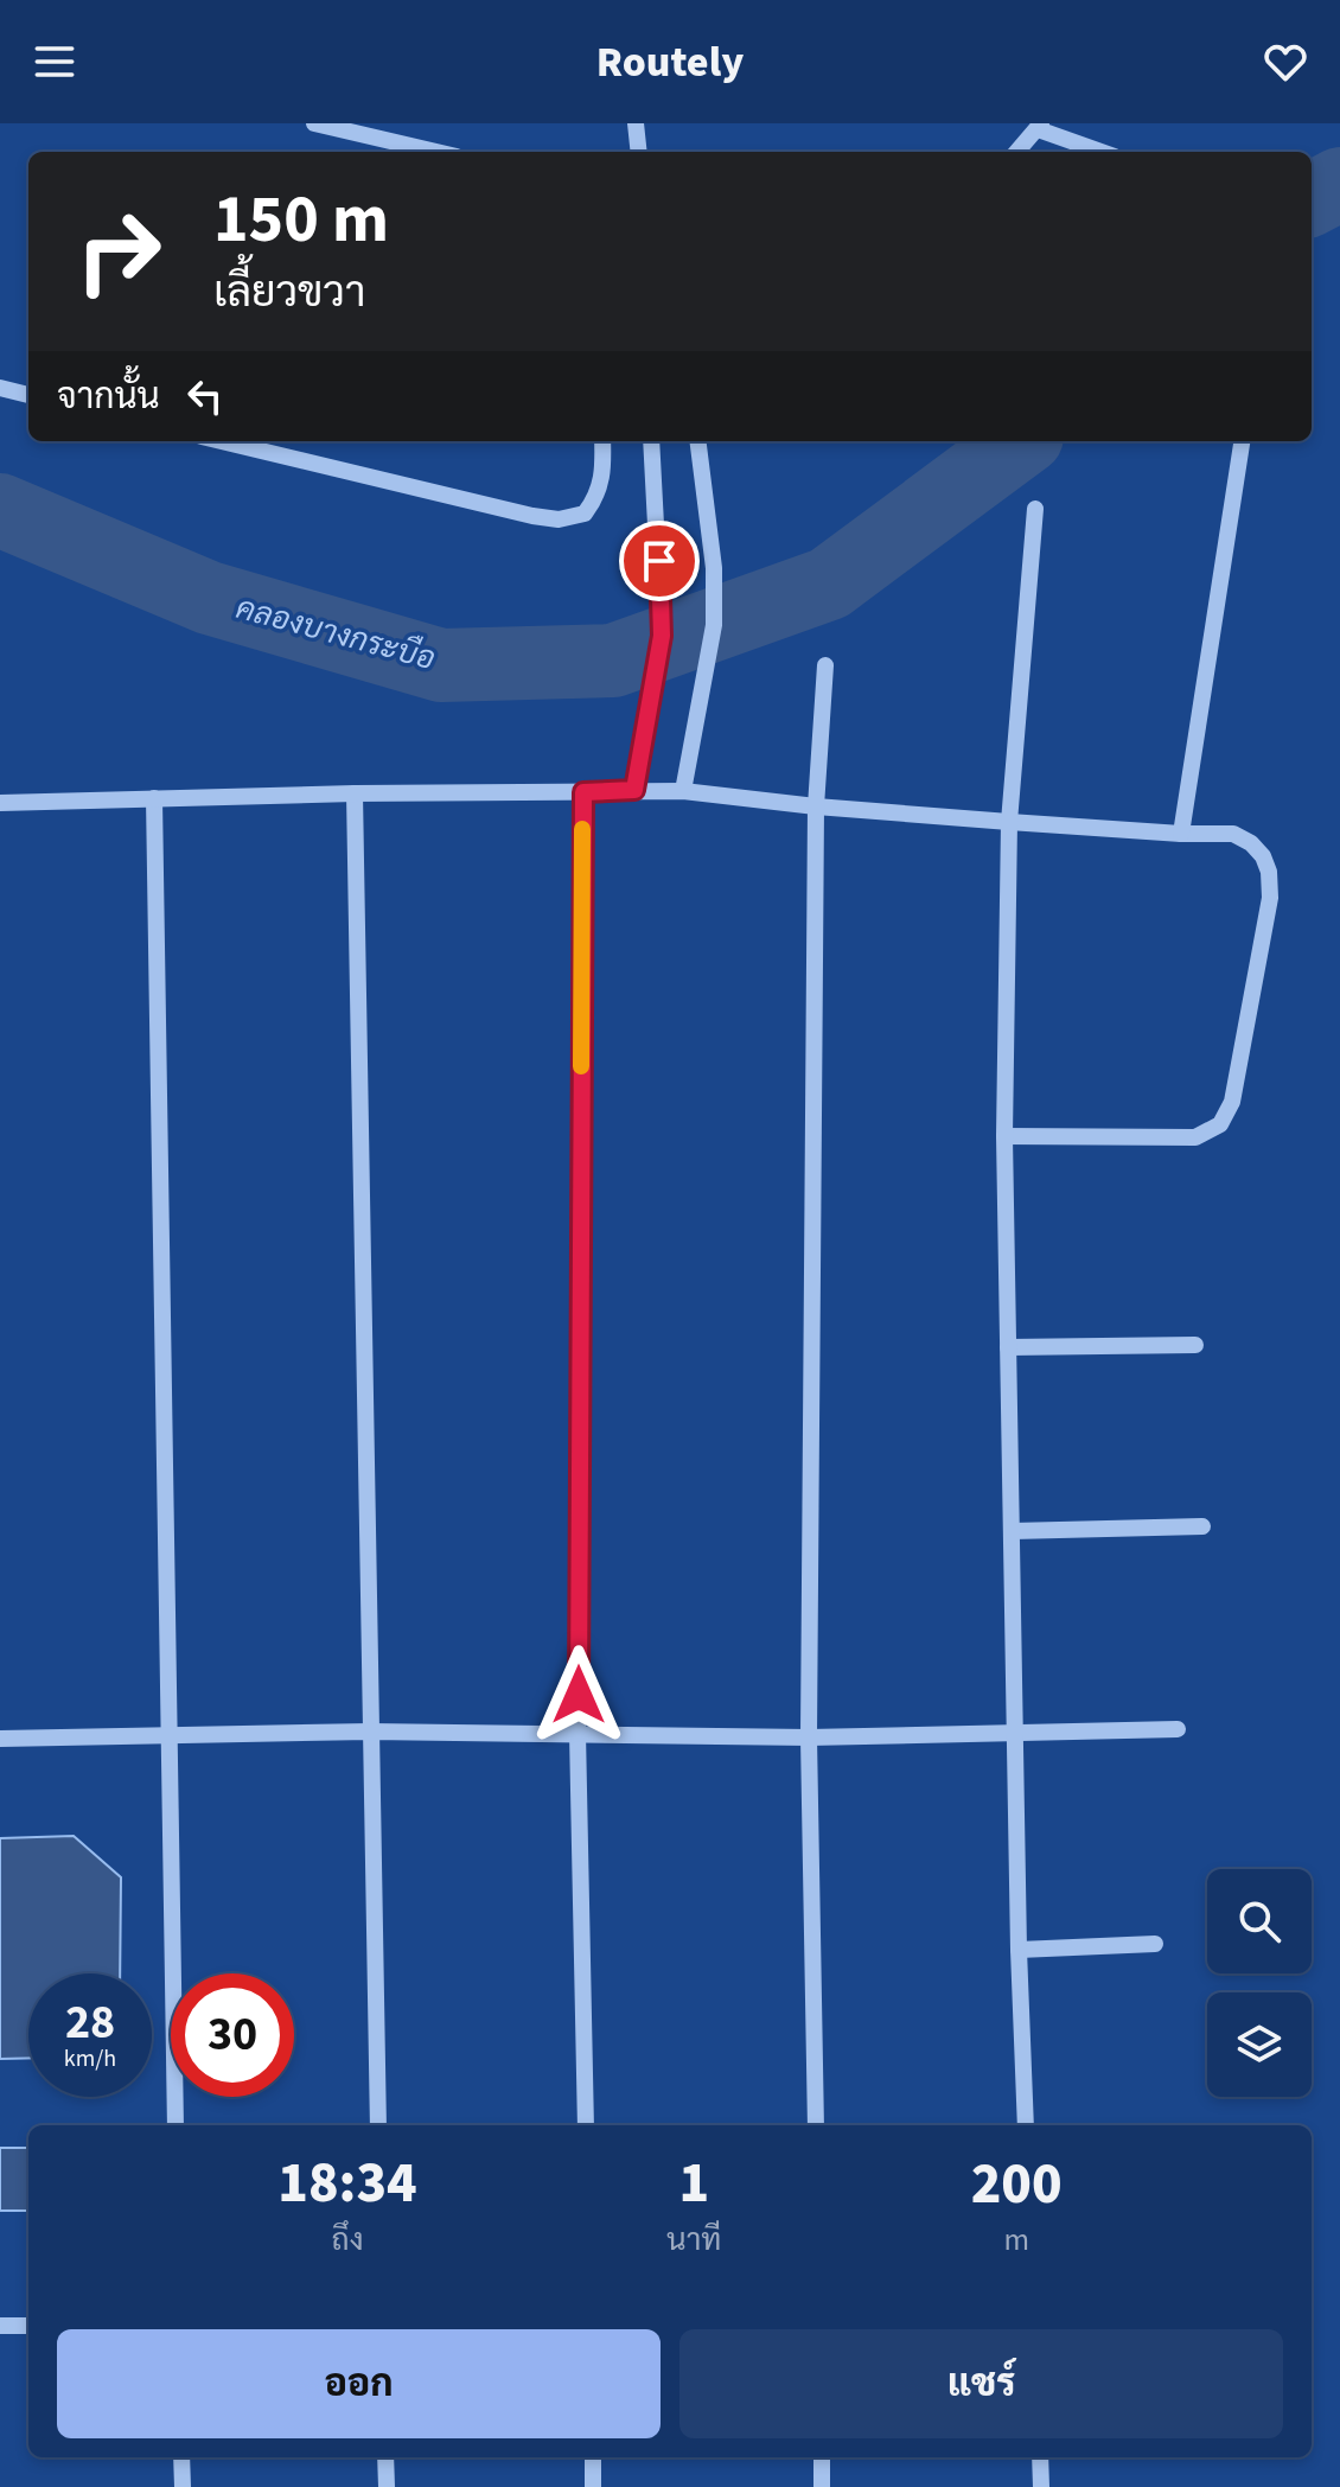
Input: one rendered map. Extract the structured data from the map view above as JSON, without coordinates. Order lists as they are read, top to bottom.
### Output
{
  "water": ["คลองบางกระบือ"],
  "page": {
    "header": "Routely",
    "turn": ["150 m", "เลี้ยวขวา"],
    "then": "จากนั้น",
    "speed": "28 km/h",
    "limit": "30",
    "eta": [
      "18:34",
      "ถึง",
      "1",
      "นาที",
      "200",
      "m"
    ],
    "buttons": ["ออก", "แชร์"]
  }
}
